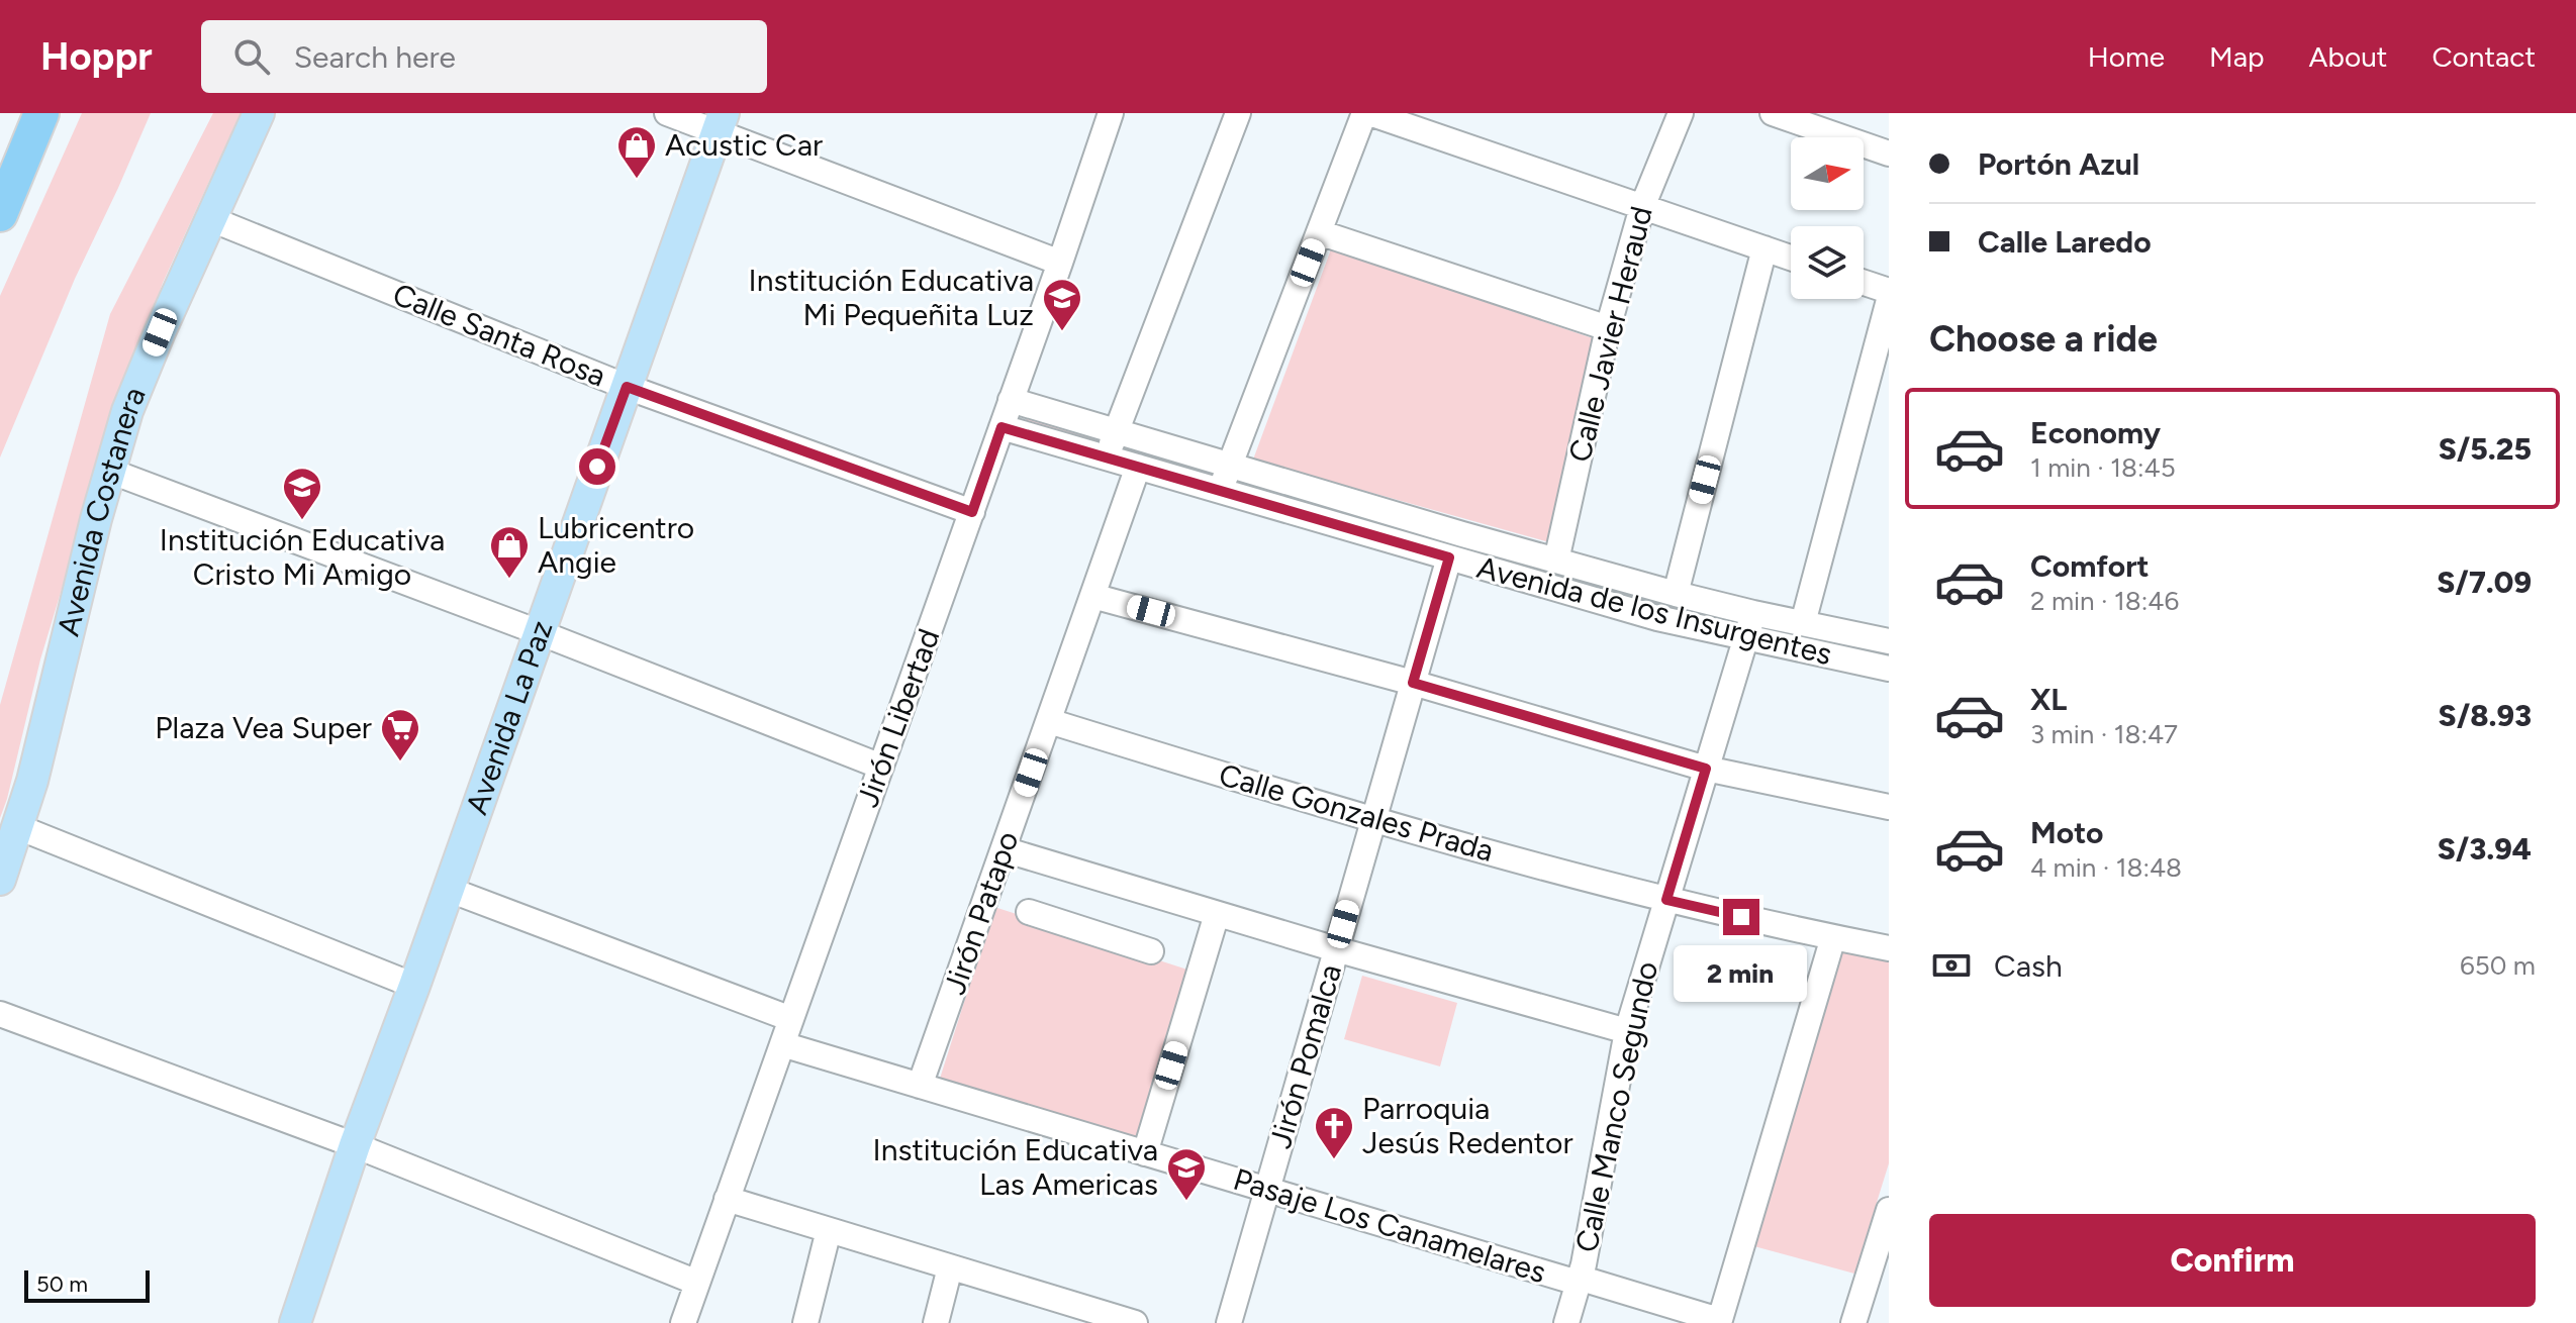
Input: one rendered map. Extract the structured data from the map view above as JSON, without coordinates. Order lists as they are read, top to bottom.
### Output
{
  "streets": {
    "main road": ["Avenida Costanera", "Avenida La Paz"],
    "street": [
      "Calle Javier Heraud",
      "Calle Santa Rosa",
      "Avenida de los Insurgentes",
      "Jirón Libertad",
      "Calle Gonzales Prada",
      "Jirón Patapo",
      "Jirón Pomalca",
      "Calle Manco Segundo",
      "Pasaje Los Canamelares"
    ]
  },
  "crossings": [
    ["Calle Javier Heraud", "Avenida de los Insurgentes"],
    ["Calle Santa Rosa", "Avenida Costanera"],
    ["Calle Santa Rosa", "Avenida La Paz"],
    ["Calle Santa Rosa", "Jirón Libertad"],
    ["Avenida de los Insurgentes", "Jirón Libertad"],
    ["Avenida de los Insurgentes", "Jirón Patapo"],
    ["Avenida de los Insurgentes", "Jirón Pomalca"],
    ["Avenida de los Insurgentes", "Calle Manco Segundo"],
    ["Jirón Libertad", "Pasaje Los Canamelares"],
    ["Calle Gonzales Prada", "Jirón Patapo"],
    ["Calle Gonzales Prada", "Jirón Pomalca"],
    ["Calle Gonzales Prada", "Calle Manco Segundo"],
    ["Jirón Patapo", "Pasaje Los Canamelares"],
    ["Jirón Pomalca", "Pasaje Los Canamelares"],
    ["Calle Manco Segundo", "Pasaje Los Canamelares"]
  ],
  "places": {
    "shop": ["Acustic Car", "Lubricentro Angie"],
    "school or university": ["Institución Educativa Mi Pequeñita Luz", "Institución Educativa Cristo Mi Amigo", "Institución Educativa Las Americas"],
    "supermarket": ["Plaza Vea Super"],
    "church": ["Parroquia Jesús Redentor"]
  },
  "scale_bar": "50 m",
  "north": "right",
  "page": {
    "header": "Hoppr",
    "search": "Search here",
    "nav": [
      "Home",
      "Map",
      "About",
      "Contact"
    ],
    "banner": ["Portón Azul", "Calle Laredo"],
    "heading": "Choose a ride",
    "list": [
      {
        "name": "Economy",
        "note": "1 min · 18:45",
        "value": "S/5.25"
      },
      {
        "name": "Comfort",
        "note": "2 min · 18:46",
        "value": "S/7.09"
      },
      {
        "name": "XL",
        "note": "3 min · 18:47",
        "value": "S/8.93"
      },
      {
        "name": "Moto",
        "note": "4 min · 18:48",
        "value": "S/3.94"
      }
    ],
    "pay": ["Cash", "650 m"],
    "bubble": "2 min",
    "buttons": "Confirm",
    "scale": "50 m"
  }
}
